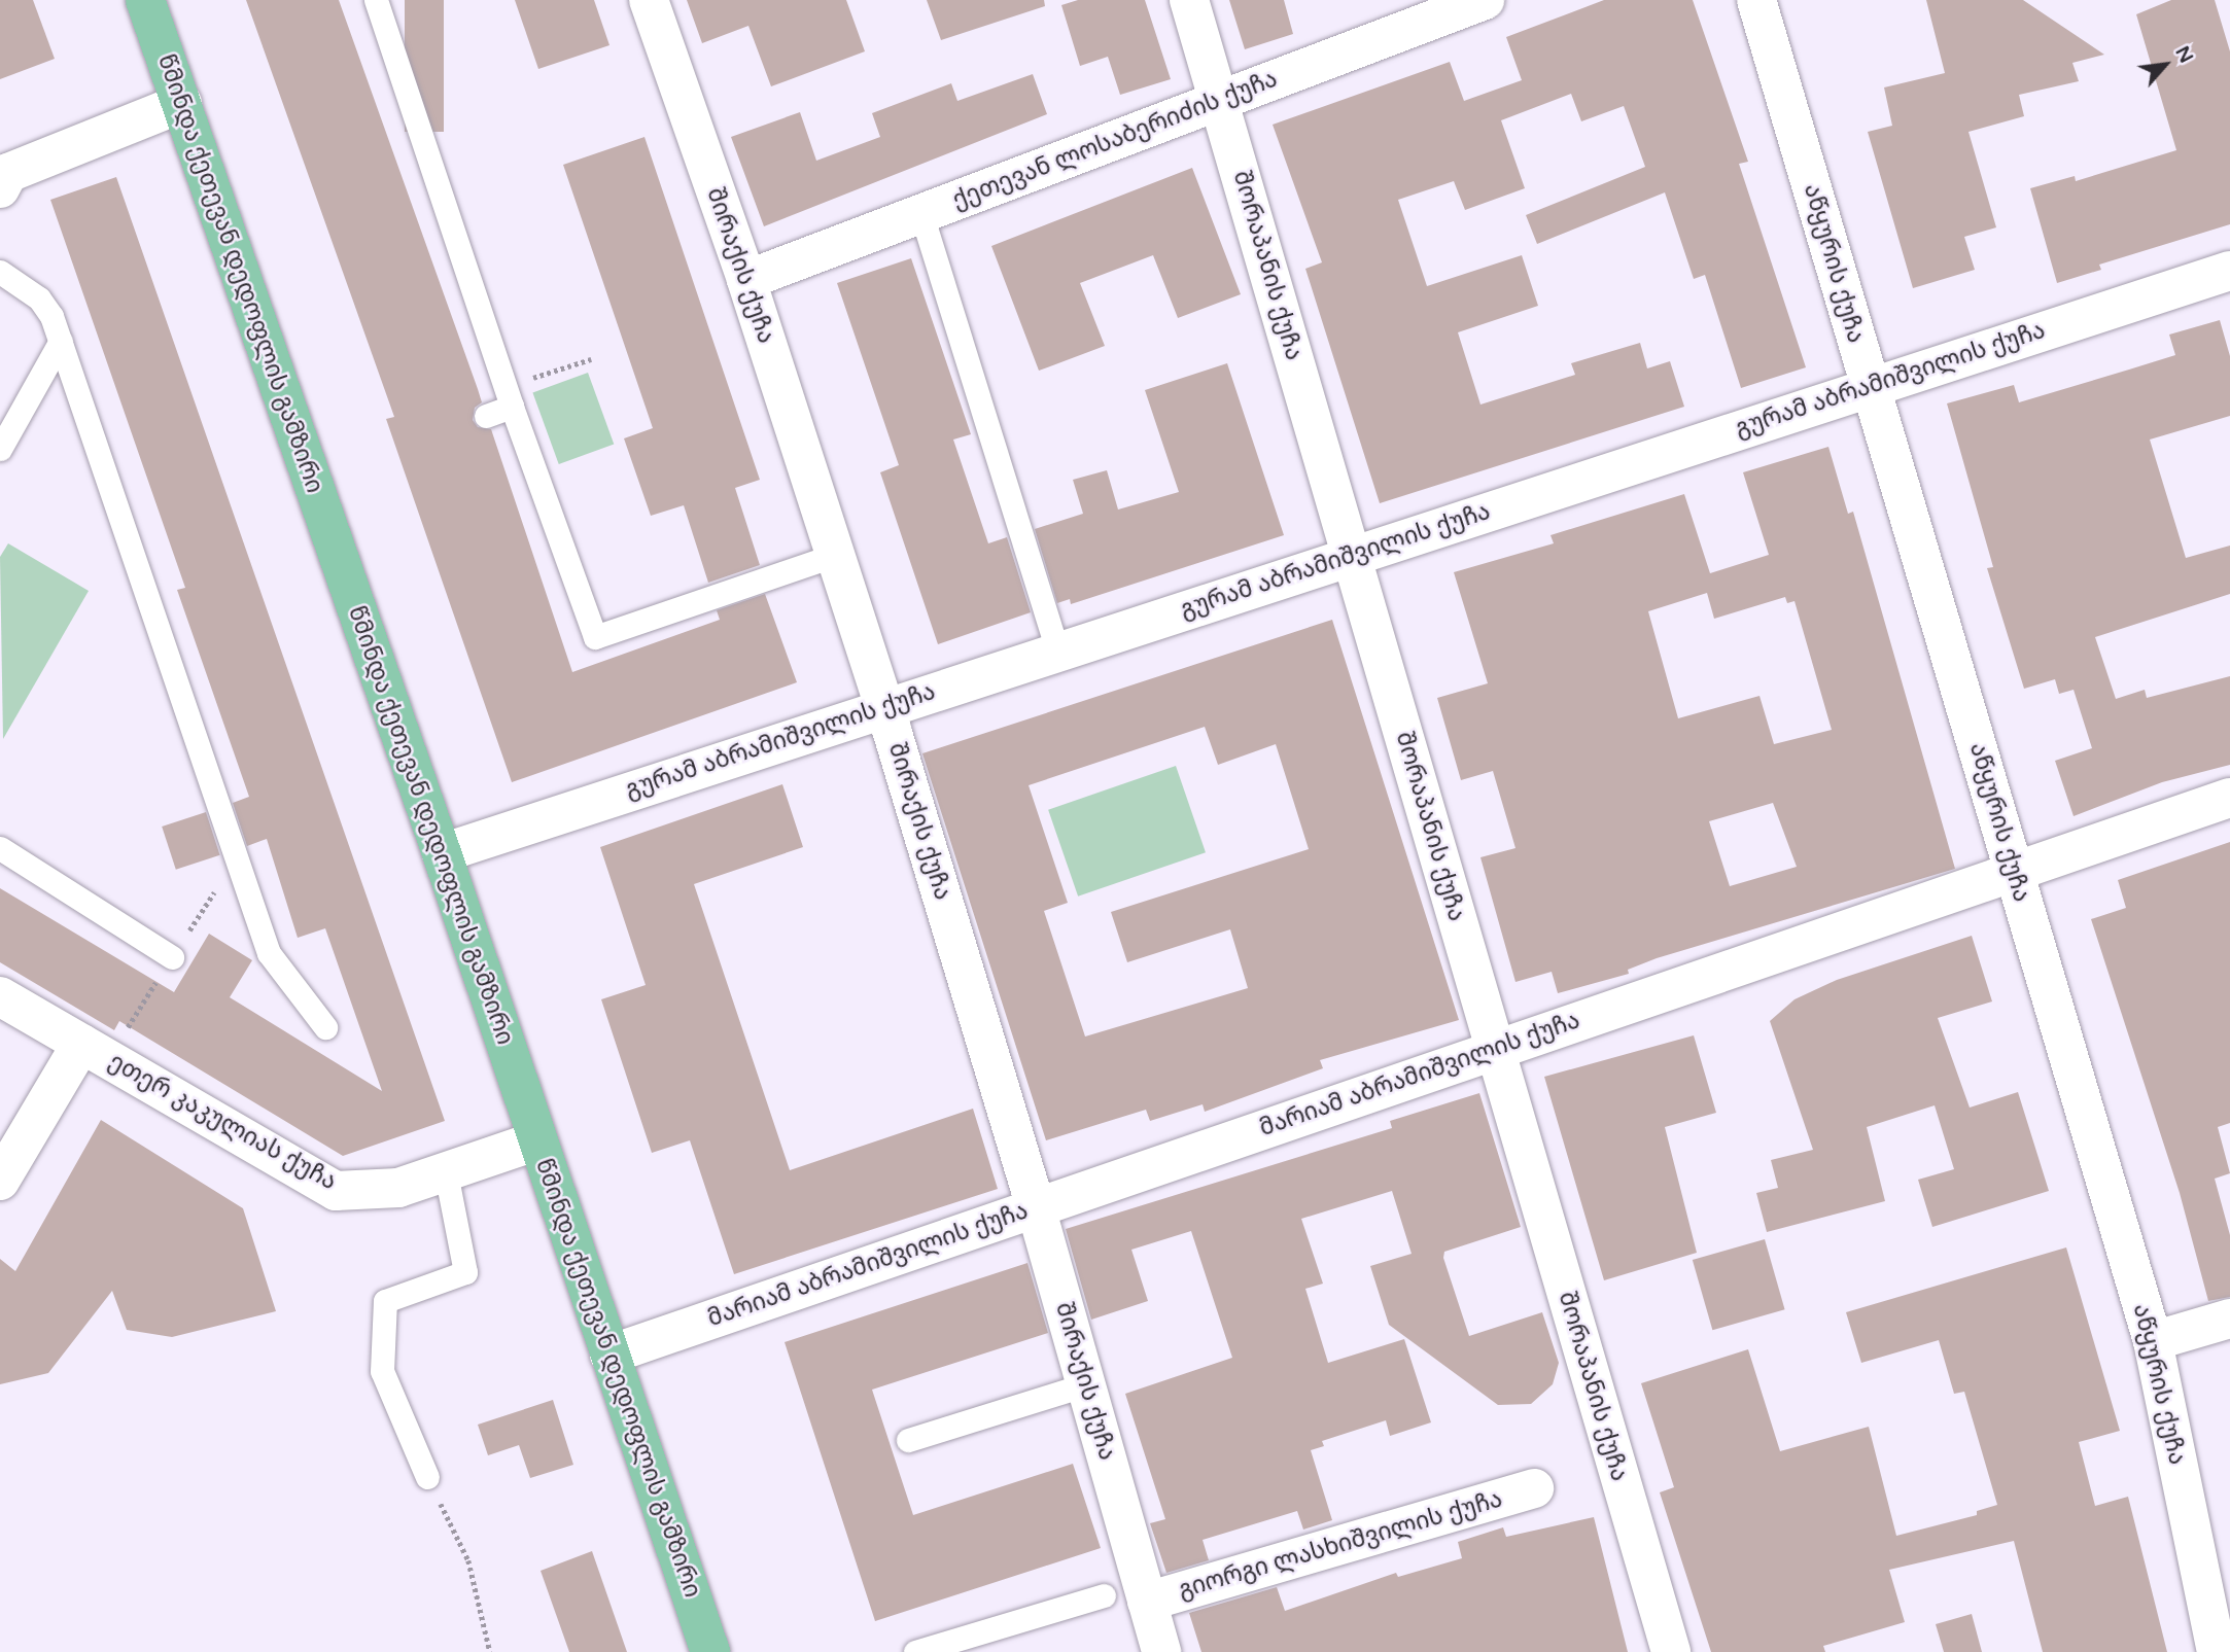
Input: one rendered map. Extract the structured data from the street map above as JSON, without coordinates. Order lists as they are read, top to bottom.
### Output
{
  "streets": {
    "main road": ["წმინდა ქეთევან დედოფლის გამზირი"],
    "street": [
      "ქეთევან ლოსაბერიძის ქუჩა",
      "აწყურის ქუჩა",
      "შირაქის ქუჩა",
      "შორაპანის ქუჩა",
      "გურამ აბრამიშვილის ქუჩა",
      "მარიამ აბრამიშვილის ქუჩა",
      "ეთერ კაკულიას ქუჩა",
      "გიორგი ლასხიშვილის ქუჩა"
    ]
  },
  "crossings": [
    ["ქეთევან ლოსაბერიძის ქუჩა", "შირაქის ქუჩა"],
    ["ქეთევან ლოსაბერიძის ქუჩა", "შორაპანის ქუჩა"],
    ["აწყურის ქუჩა", "გურამ აბრამიშვილის ქუჩა"],
    ["აწყურის ქუჩა", "მარიამ აბრამიშვილის ქუჩა"],
    ["შირაქის ქუჩა", "გურამ აბრამიშვილის ქუჩა"],
    ["შირაქის ქუჩა", "მარიამ აბრამიშვილის ქუჩა"],
    ["შირაქის ქუჩა", "გიორგი ლასხიშვილის ქუჩა"],
    ["შორაპანის ქუჩა", "გურამ აბრამიშვილის ქუჩა"],
    ["შორაპანის ქუჩა", "მარიამ აბრამიშვილის ქუჩა"],
    ["წმინდა ქეთევან დედოფლის გამზირი", "გურამ აბრამიშვილის ქუჩა"],
    ["წმინდა ქეთევან დედოფლის გამზირი", "მარიამ აბრამიშვილის ქუჩა"],
    ["წმინდა ქეთევან დედოფლის გამზირი", "ეთერ კაკულიას ქუჩა"]
  ],
  "north": "top right"
}
